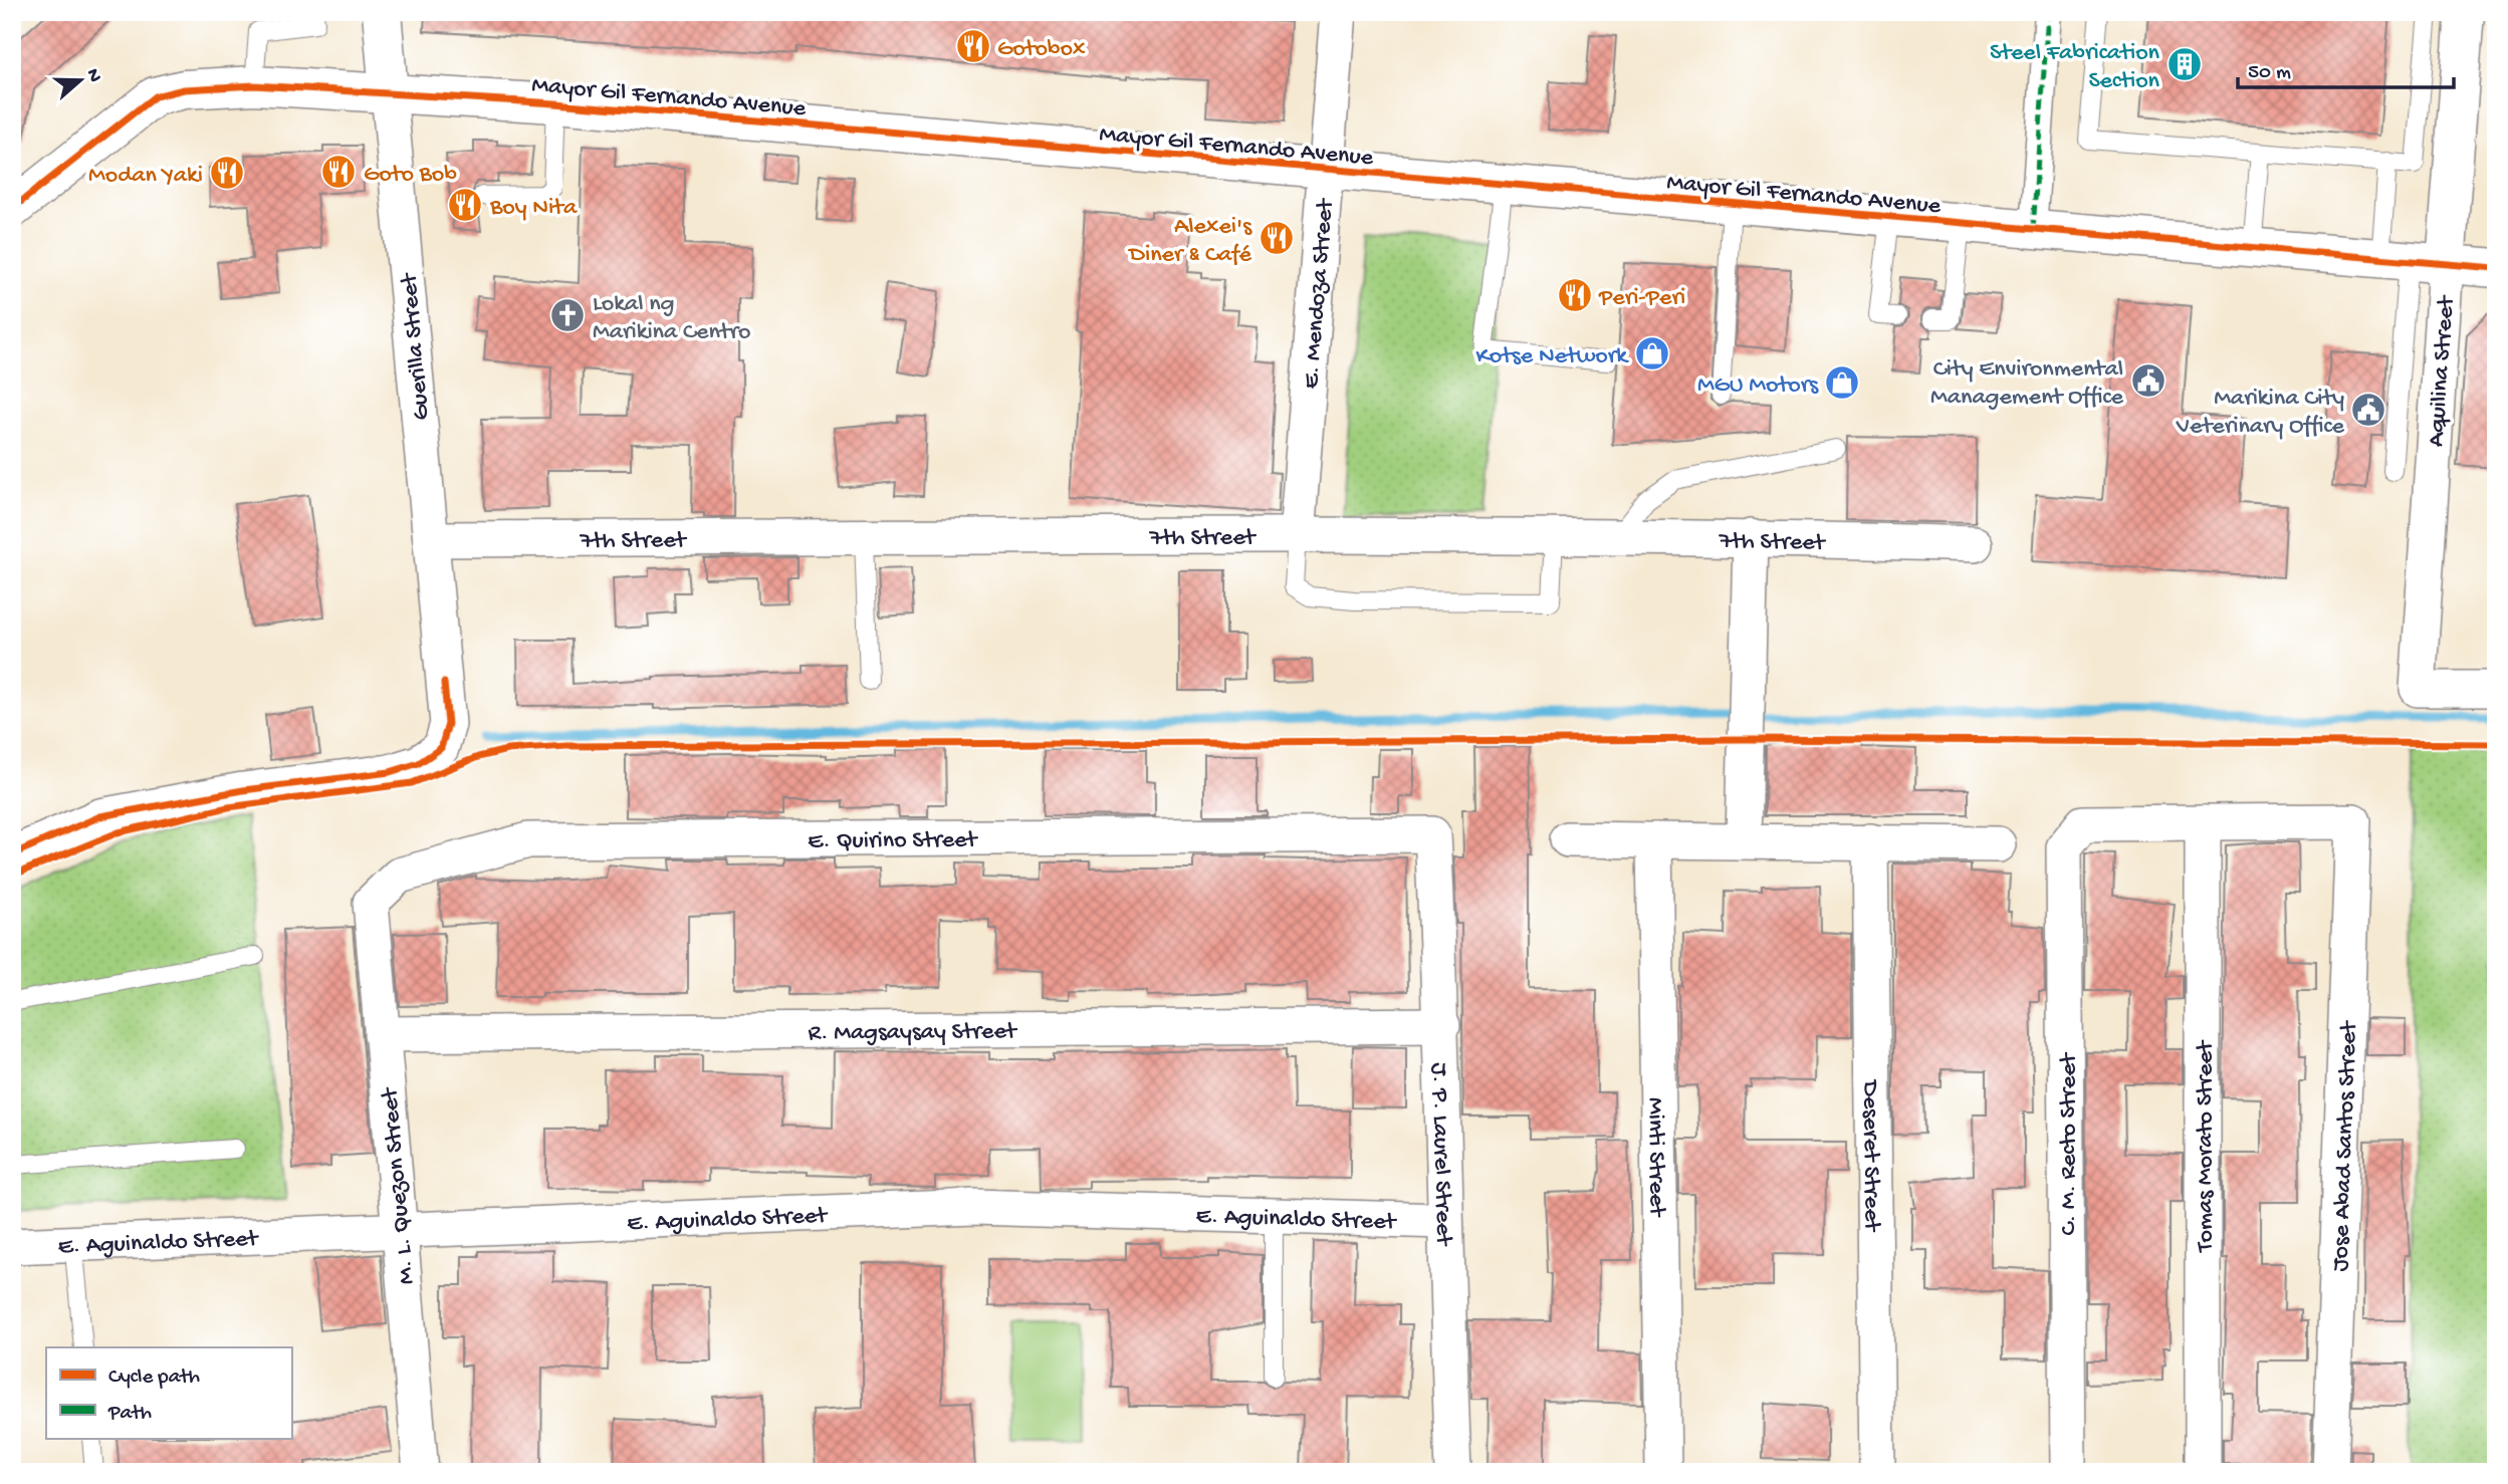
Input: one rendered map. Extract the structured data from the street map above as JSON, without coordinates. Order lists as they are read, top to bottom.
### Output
{
  "streets": {
    "street": [
      "Mayor Gil Fernando Avenue",
      "E. Mendoza Street",
      "Guerilla Street",
      "Aquilina Street",
      "7th Street",
      "E. Quirino Street",
      "R. Magsaysay Street",
      "C. M. Recto Street",
      "Tomas Morato Street",
      "Jose Abad Santos Street",
      "J. P. Laurel Street",
      "Minti Street",
      "Deseret Street",
      "M. L. Quezon Street",
      "E. Aguinaldo Street"
    ]
  },
  "crossings": [
    ["Mayor Gil Fernando Avenue", "E. Mendoza Street"],
    ["Mayor Gil Fernando Avenue", "Guerilla Street"],
    ["Mayor Gil Fernando Avenue", "Aquilina Street"],
    ["E. Mendoza Street", "7th Street"],
    ["Guerilla Street", "7th Street"],
    ["E. Quirino Street", "J. P. Laurel Street"],
    ["E. Quirino Street", "M. L. Quezon Street"],
    ["R. Magsaysay Street", "J. P. Laurel Street"],
    ["R. Magsaysay Street", "M. L. Quezon Street"],
    ["C. M. Recto Street", "Tomas Morato Street"],
    ["C. M. Recto Street", "Jose Abad Santos Street"],
    ["Tomas Morato Street", "Jose Abad Santos Street"],
    ["J. P. Laurel Street", "E. Aguinaldo Street"],
    ["M. L. Quezon Street", "E. Aguinaldo Street"]
  ],
  "places": {
    "restaurant": [
      "Gotobox",
      "Goto Bob",
      "Modan Yaki",
      "Boy Nita",
      "Alexei's Diner & Café",
      "Peri-Peri"
    ],
    "building": ["Steel Fabrication Section"],
    "church": ["Lokal ng Marikina Centro"],
    "shop": ["Kotse Network", "MGU Motors"],
    "public building": ["City Environmental Management Office", "Marikina City Veterinary Office"]
  },
  "legend": ["Cycle path", "Path"],
  "scale_bar": "50 m",
  "north": "right"
}
